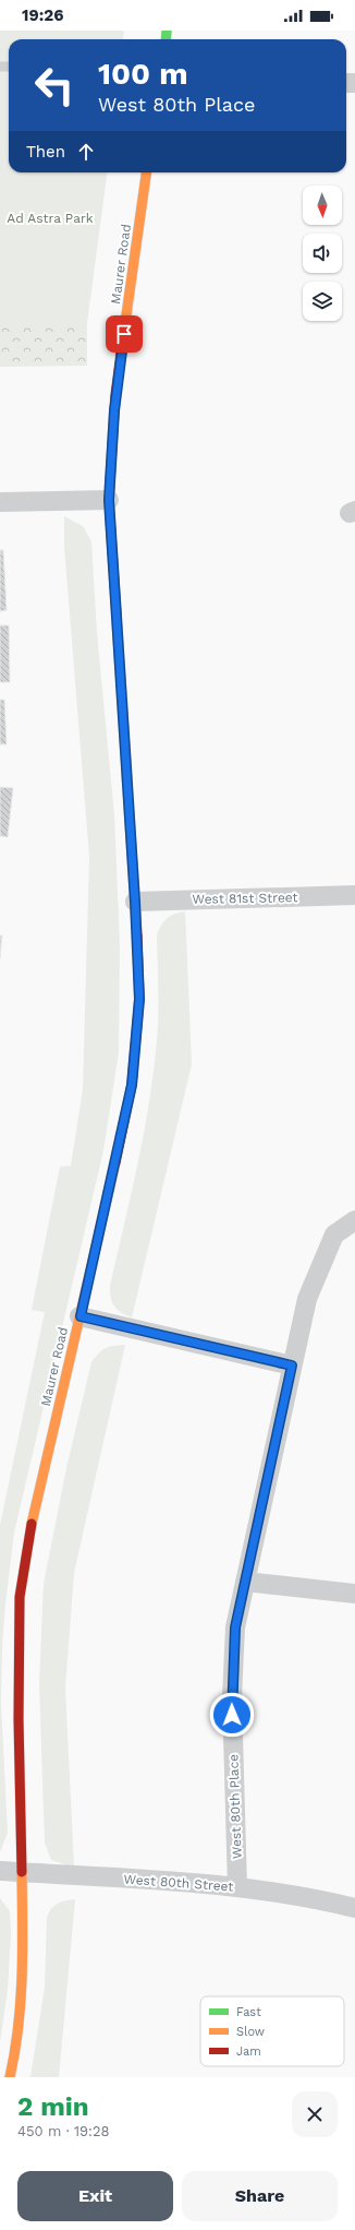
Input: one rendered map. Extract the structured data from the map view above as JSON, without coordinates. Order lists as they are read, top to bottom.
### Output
{
  "streets": {
    "street": [
      "Maurer Road",
      "West 81st Street",
      "West 80th Place",
      "West 80th Street"
    ]
  },
  "crossings": [
    ["Maurer Road", "West 81st Street"],
    ["Maurer Road", "West 80th Street"],
    ["West 80th Place", "West 80th Street"]
  ],
  "parks": ["Ad Astra Park"],
  "legend": ["Fast", "Slow", "Jam"],
  "north": "bottom",
  "page": {
    "status": "19:26",
    "turn": ["100 m", "West 80th Place"],
    "then": "Then",
    "heading": ["2 min", "450 m · 19:28"],
    "buttons": ["Exit", "Share"]
  }
}
